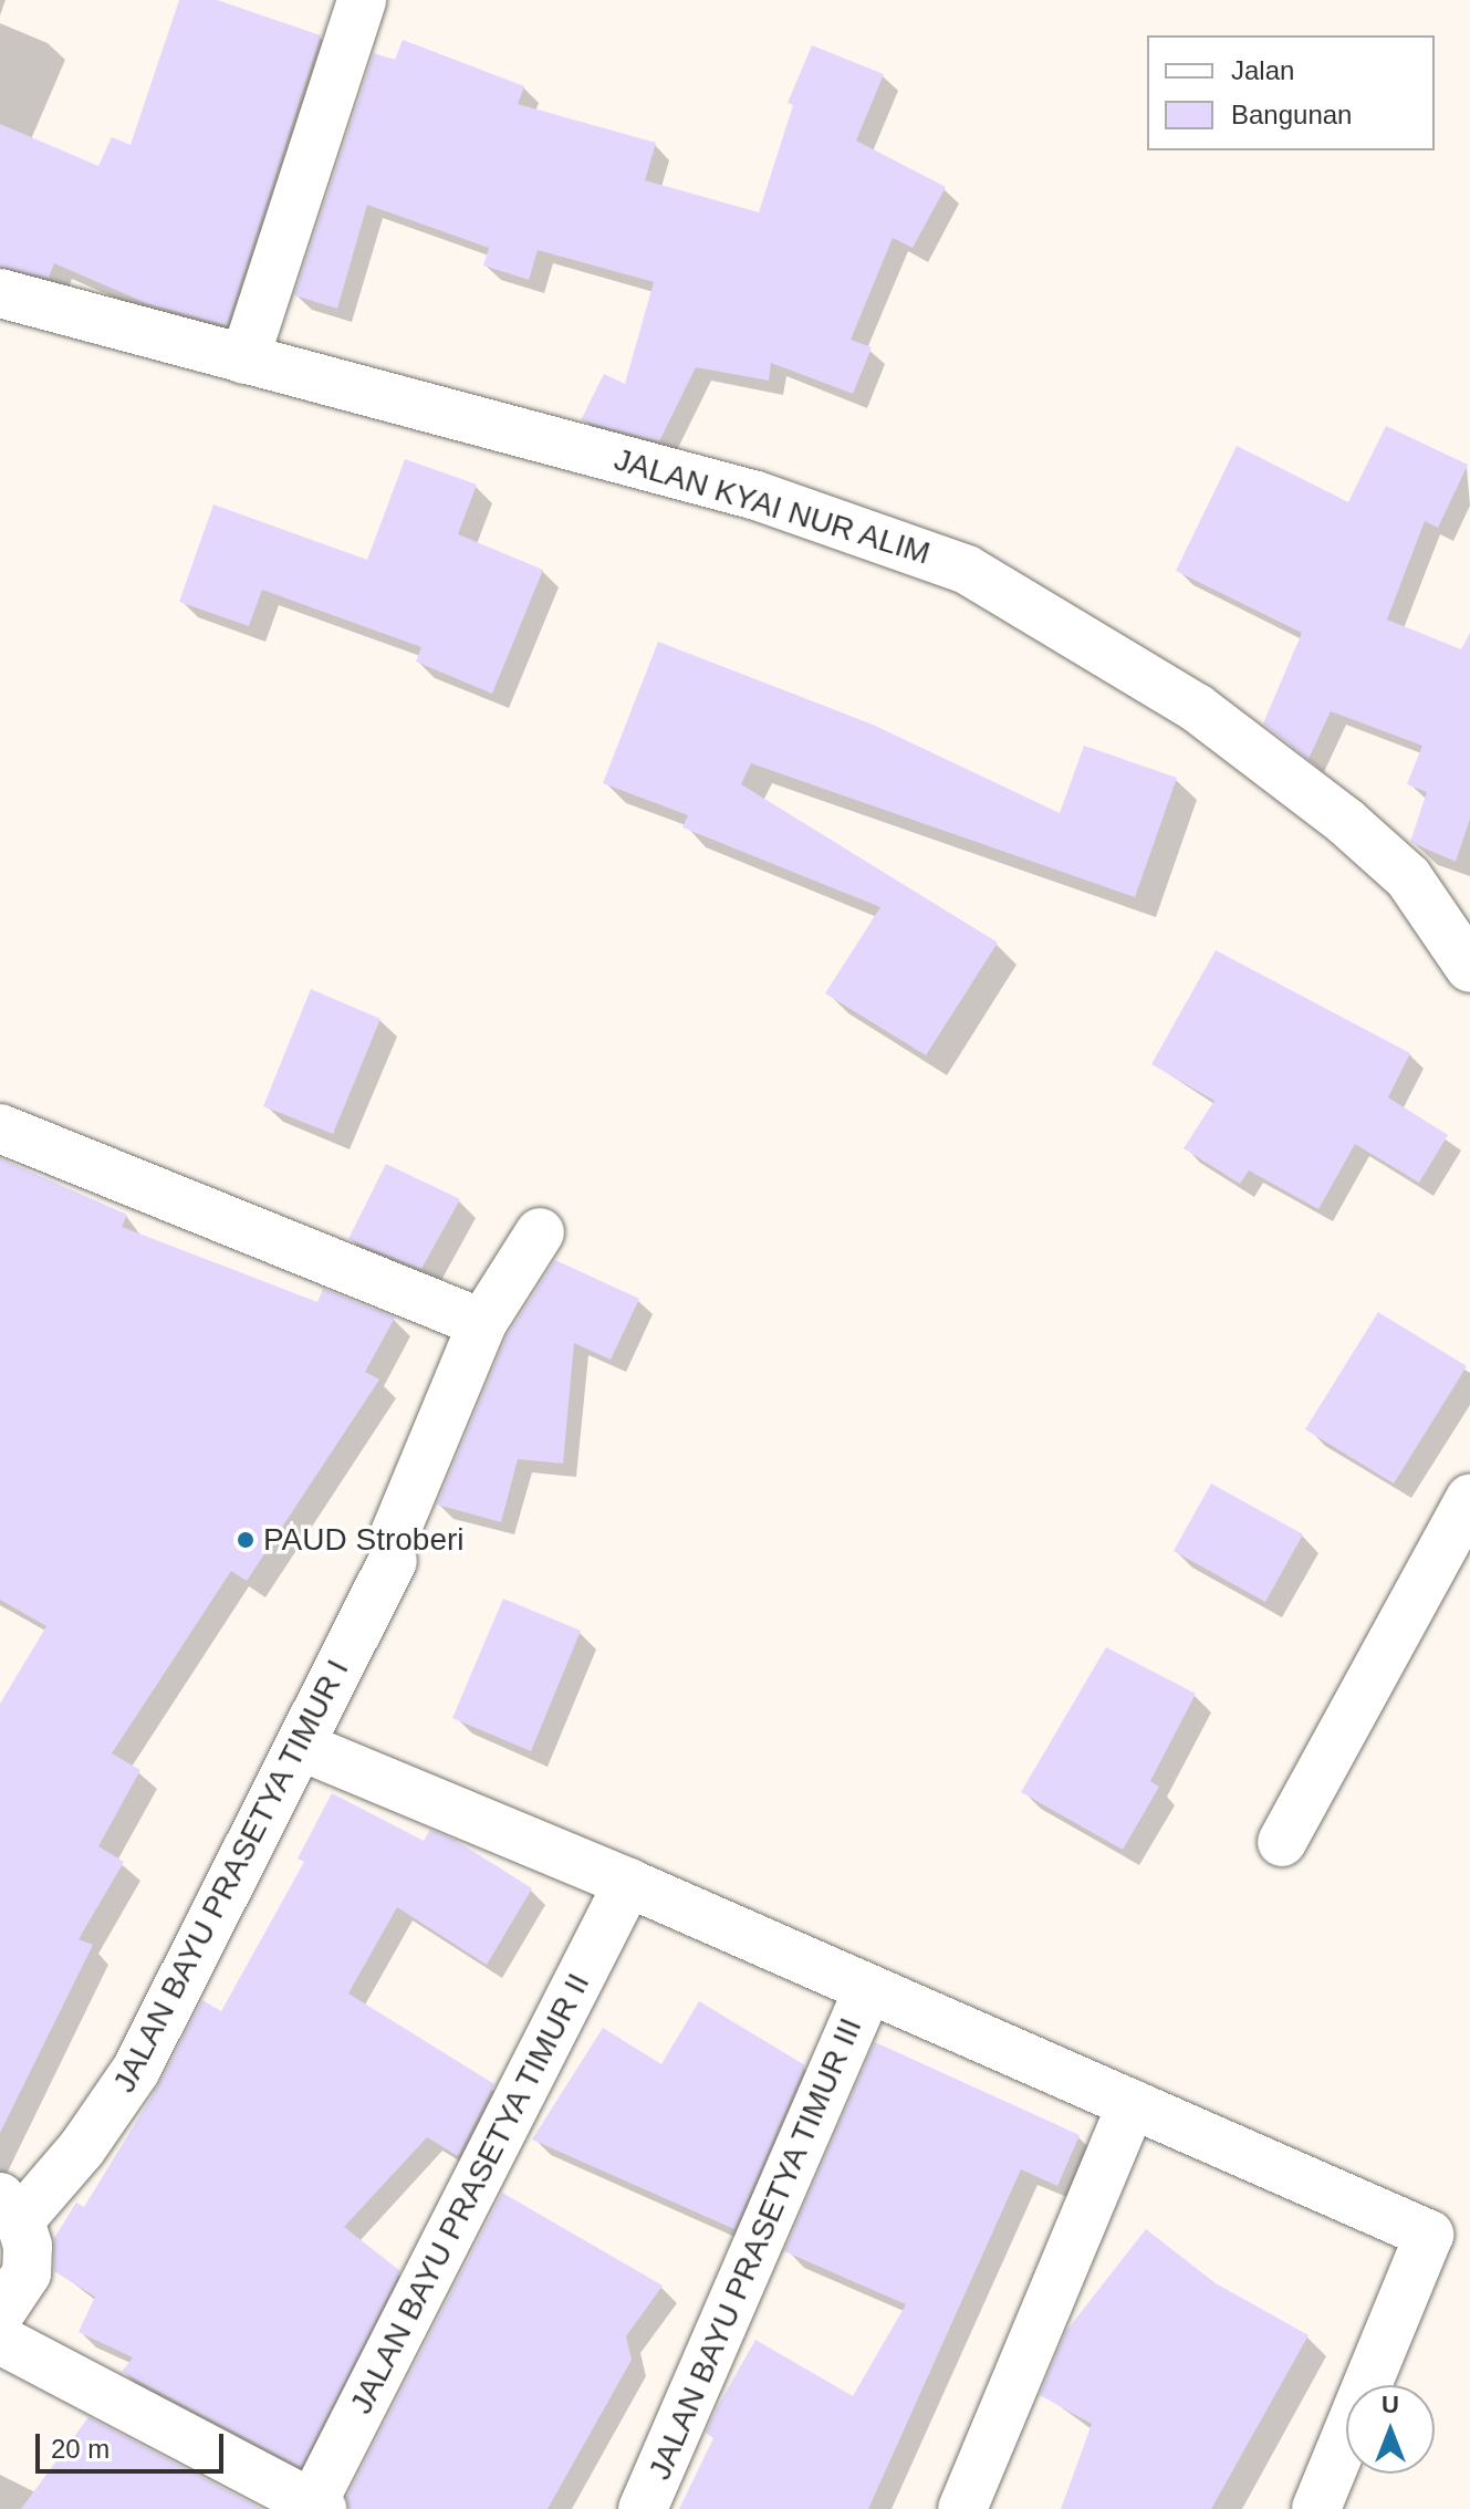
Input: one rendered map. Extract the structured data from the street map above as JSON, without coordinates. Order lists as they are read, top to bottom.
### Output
{
  "streets": {
    "street": [
      "JALAN KYAI NUR ALIM",
      "JALAN BAYU PRASETYA TIMUR I",
      "JALAN BAYU PRASETYA TIMUR II",
      "JALAN BAYU PRASETYA TIMUR III"
    ]
  },
  "places": ["PAUD Stroberi"],
  "legend": ["Jalan", "Bangunan"],
  "scale_bar": "20 m",
  "north": "top"
}
